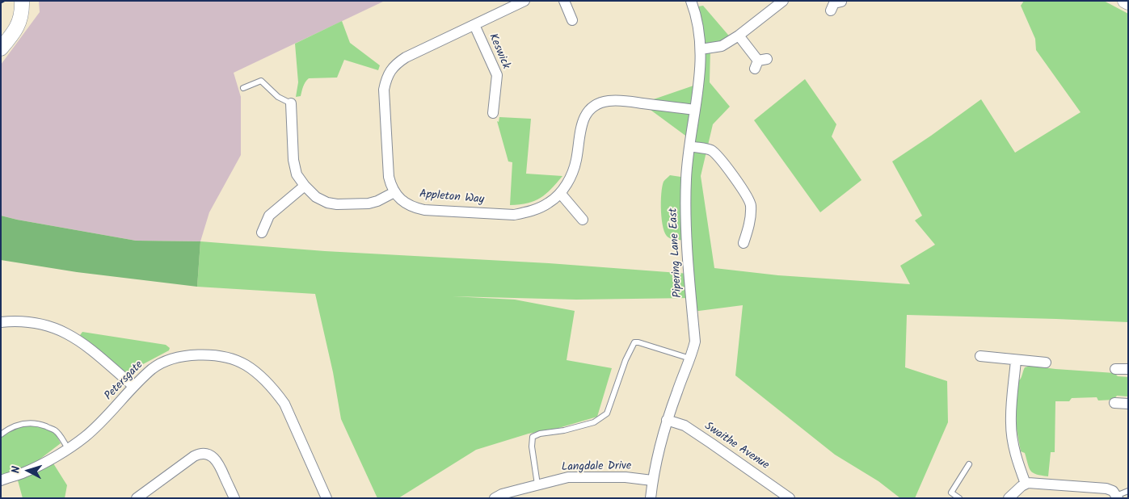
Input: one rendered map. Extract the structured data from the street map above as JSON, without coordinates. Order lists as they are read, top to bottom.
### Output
{
  "streets": {
    "street": [
      "Keswick",
      "Appleton Way",
      "Pipering Lane East",
      "Petersgate",
      "Swaithe Avenue",
      "Langdale Drive"
    ]
  },
  "crossings": [
    ["Appleton Way", "Pipering Lane East"],
    ["Pipering Lane East", "Swaithe Avenue"],
    ["Pipering Lane East", "Langdale Drive"]
  ],
  "north": "left"
}
